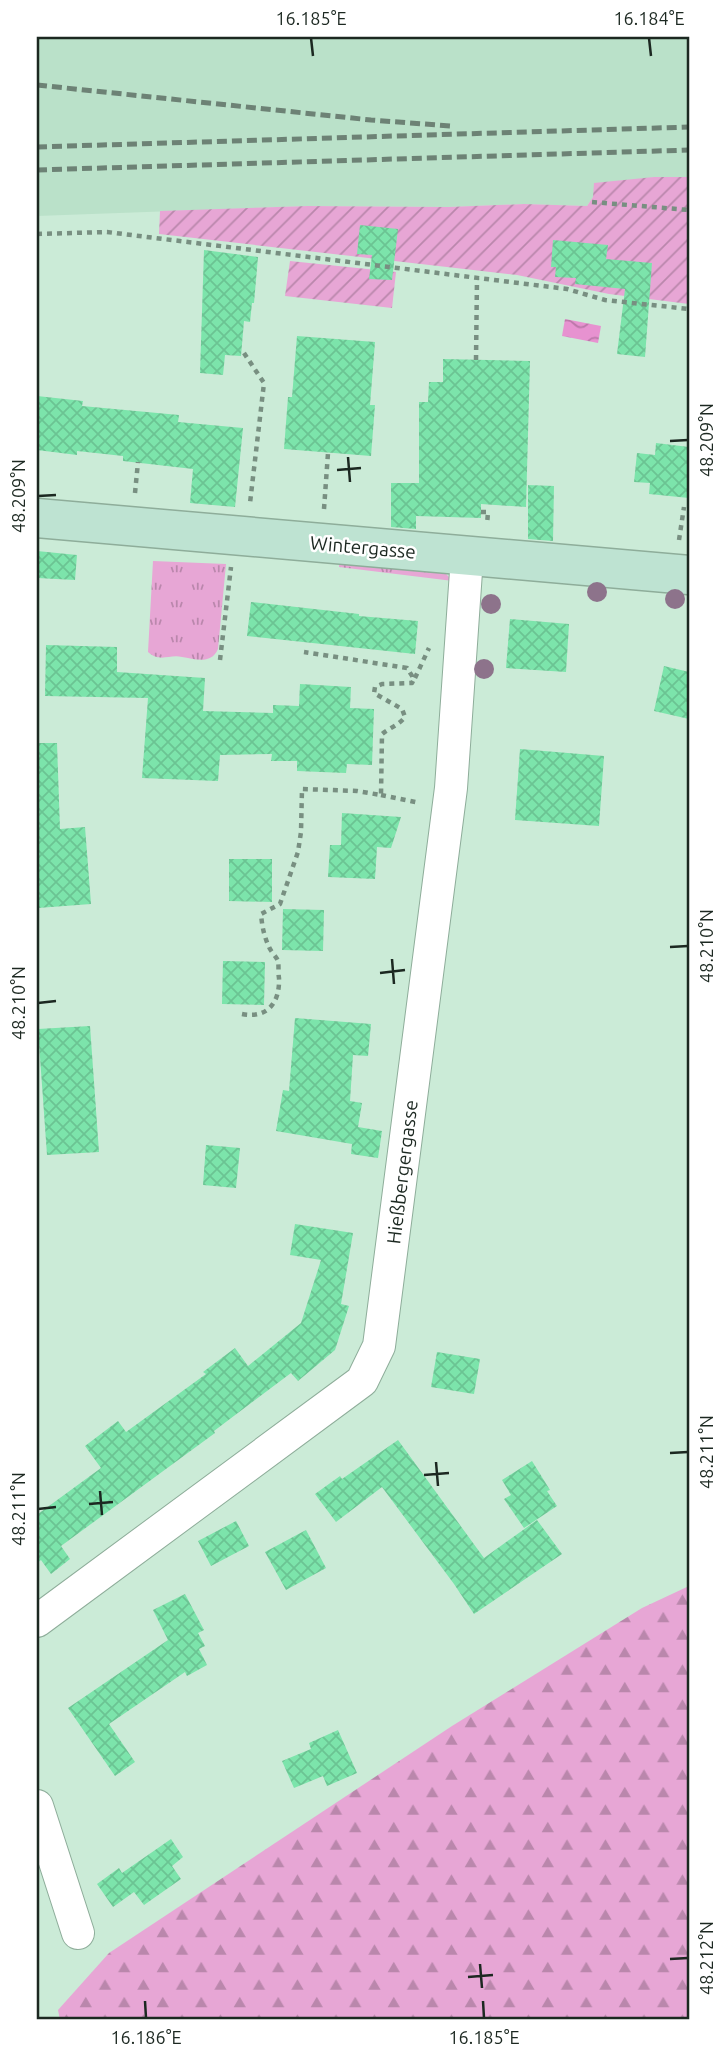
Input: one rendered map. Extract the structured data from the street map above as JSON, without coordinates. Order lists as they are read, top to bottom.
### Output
{
  "streets": {
    "street": ["Wintergasse", "Hießbergergasse"]
  },
  "crossings": [
    ["Wintergasse", "Hießbergergasse"]
  ],
  "coordinates": [
    "16.185°E",
    "16.184°E",
    "48.209°N",
    "48.210°N",
    "48.211°N",
    "48.212°N",
    "16.186°E"
  ]
}
